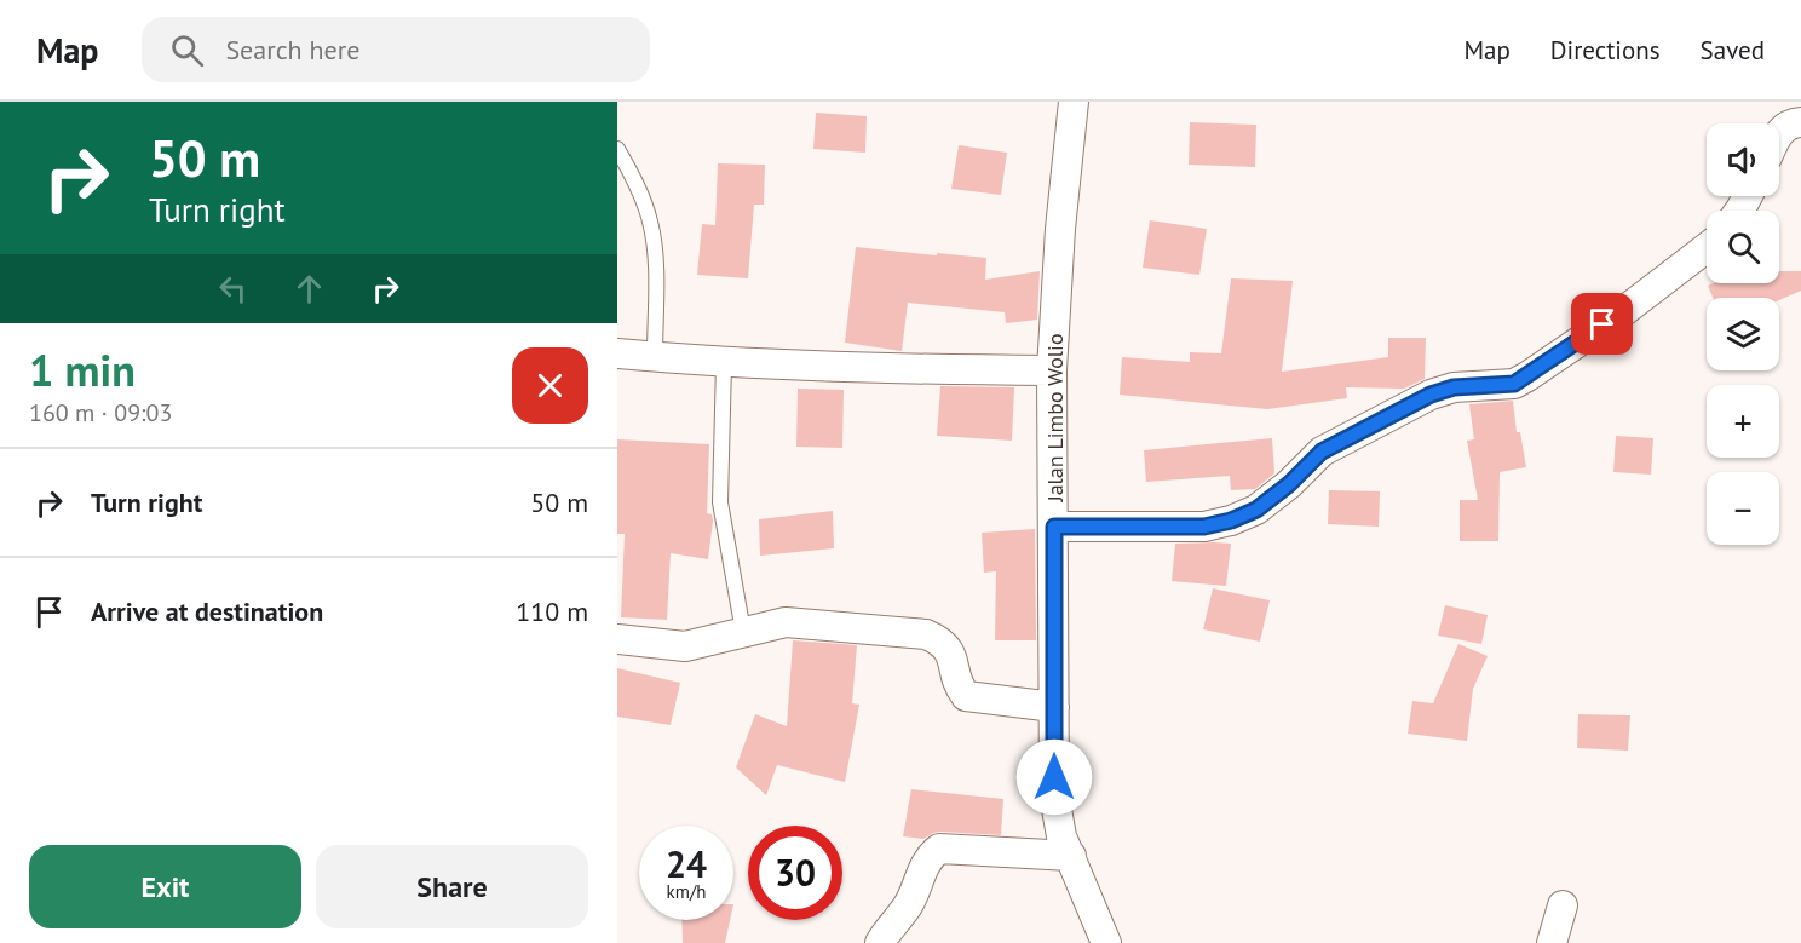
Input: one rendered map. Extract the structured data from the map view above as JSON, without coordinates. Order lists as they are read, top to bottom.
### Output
{
  "streets": {
    "street": ["Jalan Limbo Wolio"]
  },
  "page": {
    "header": "Map",
    "search": "Search here",
    "nav": ["Map", "Directions", "Saved"],
    "turn": ["50 m", "Turn right"],
    "map_buttons": ["+", "−"],
    "heading": ["1 min", "160 m · 09:03"],
    "list": [
      {
        "name": "Turn right",
        "value": "50 m"
      },
      {
        "name": "Arrive at destination",
        "value": "110 m"
      }
    ],
    "speed": "24 km/h",
    "limit": "30",
    "buttons": ["Exit", "Share"]
  }
}
